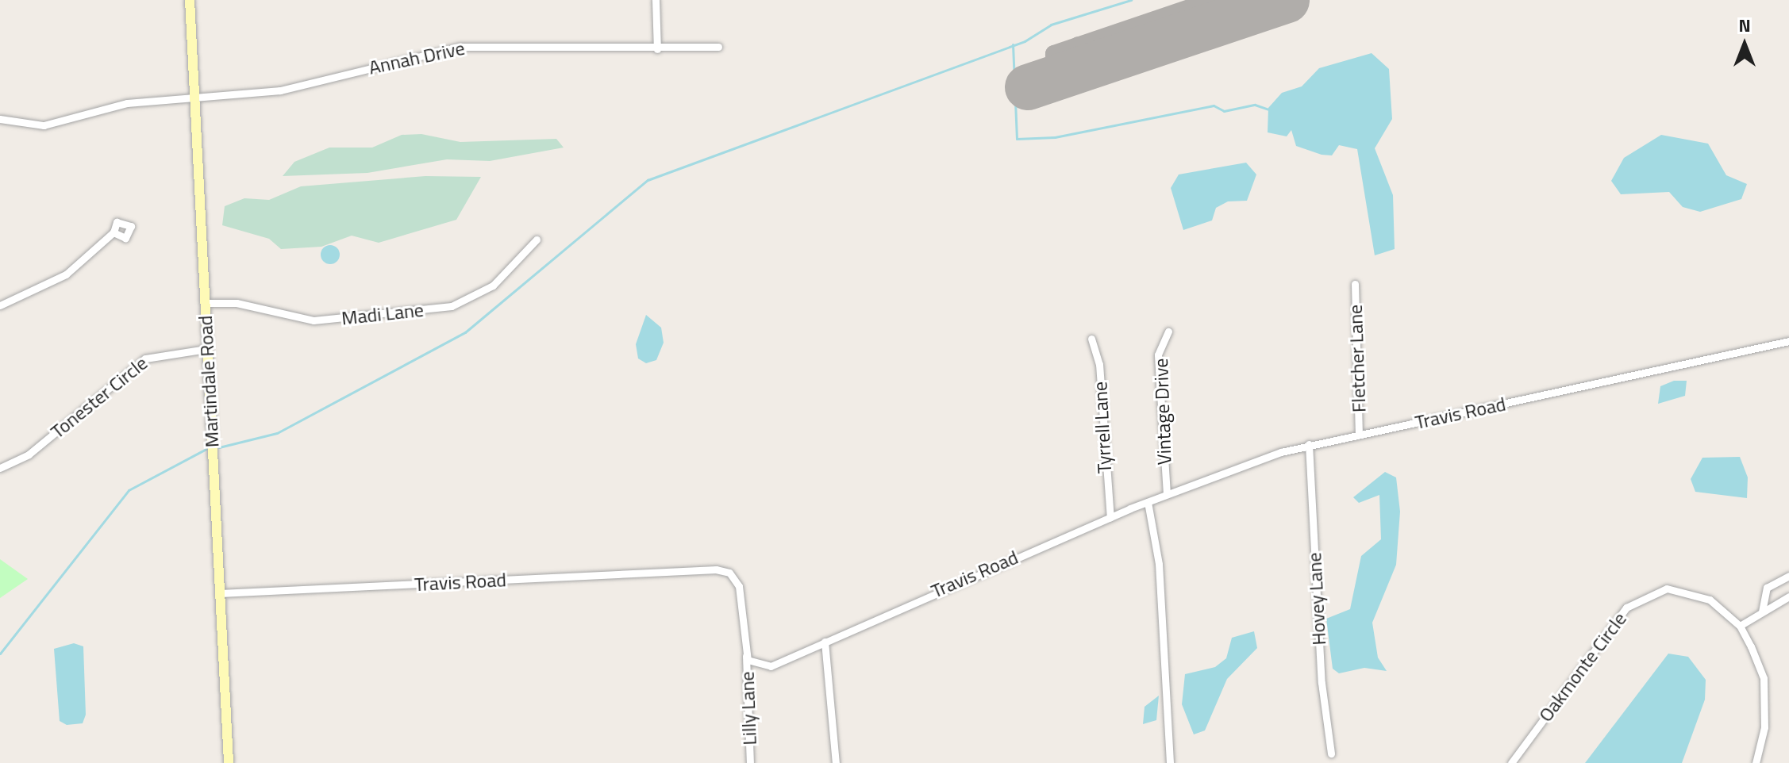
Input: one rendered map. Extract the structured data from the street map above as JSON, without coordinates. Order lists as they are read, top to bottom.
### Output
{
  "streets": {
    "street": [
      "Annah Drive",
      "Madi Lane",
      "Fletcher Lane",
      "Martindale Road",
      "Tonester Circle",
      "Vintage Drive",
      "Travis Road",
      "Tyrrell Lane",
      "Hovey Lane",
      "Oakmonte Circle",
      "Lilly Lane"
    ]
  },
  "crossings": [
    ["Annah Drive", "Martindale Road"],
    ["Madi Lane", "Martindale Road"],
    ["Fletcher Lane", "Travis Road"],
    ["Martindale Road", "Tonester Circle"],
    ["Martindale Road", "Travis Road"],
    ["Vintage Drive", "Travis Road"],
    ["Travis Road", "Tyrrell Lane"],
    ["Travis Road", "Hovey Lane"],
    ["Travis Road", "Lilly Lane"]
  ],
  "north": "top"
}
